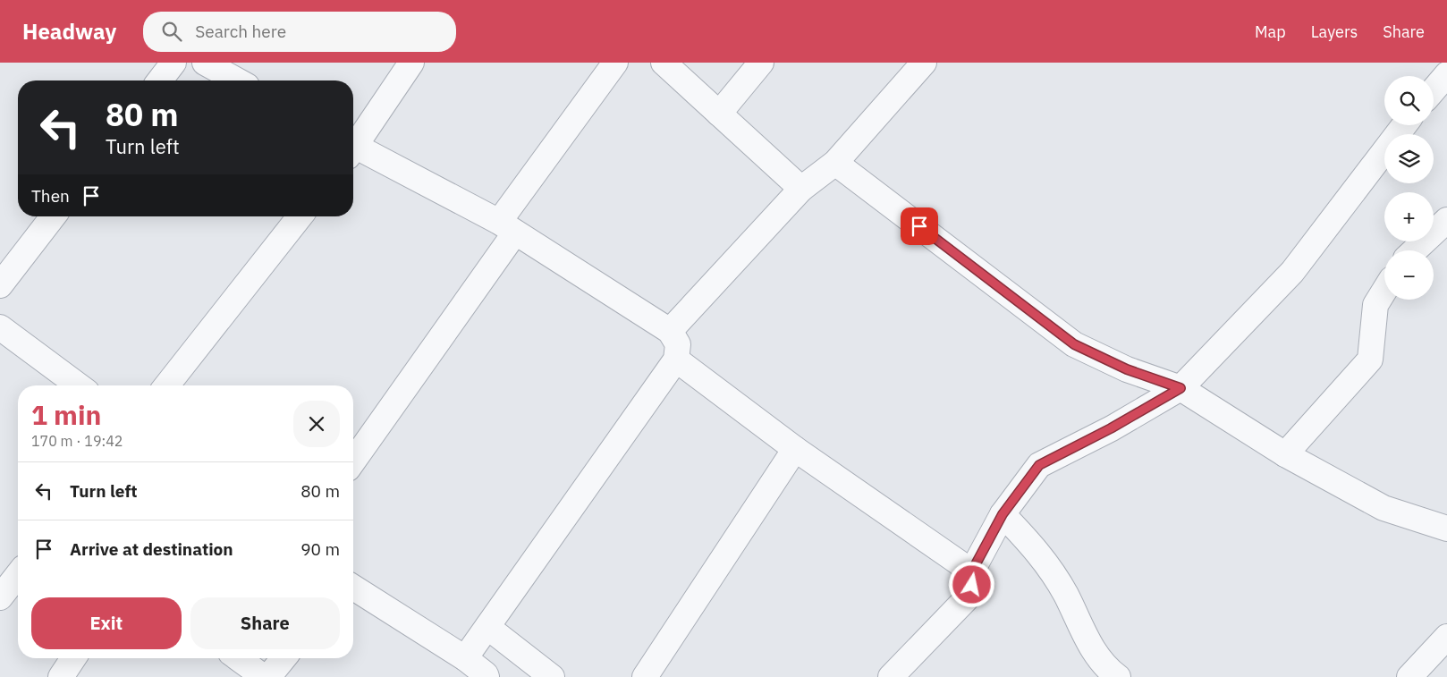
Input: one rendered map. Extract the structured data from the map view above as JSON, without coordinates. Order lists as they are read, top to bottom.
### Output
{
  "page": {
    "header": "Headway",
    "search": "Search here",
    "nav": ["Map", "Layers", "Share"],
    "map_buttons": ["+", "−"],
    "turn": ["80 m", "Turn left"],
    "then": "Then",
    "heading": ["1 min", "170 m · 19:42"],
    "list": [
      {
        "name": "Turn left",
        "value": "80 m"
      },
      {
        "name": "Arrive at destination",
        "value": "90 m"
      }
    ],
    "buttons": ["Exit", "Share"]
  }
}
